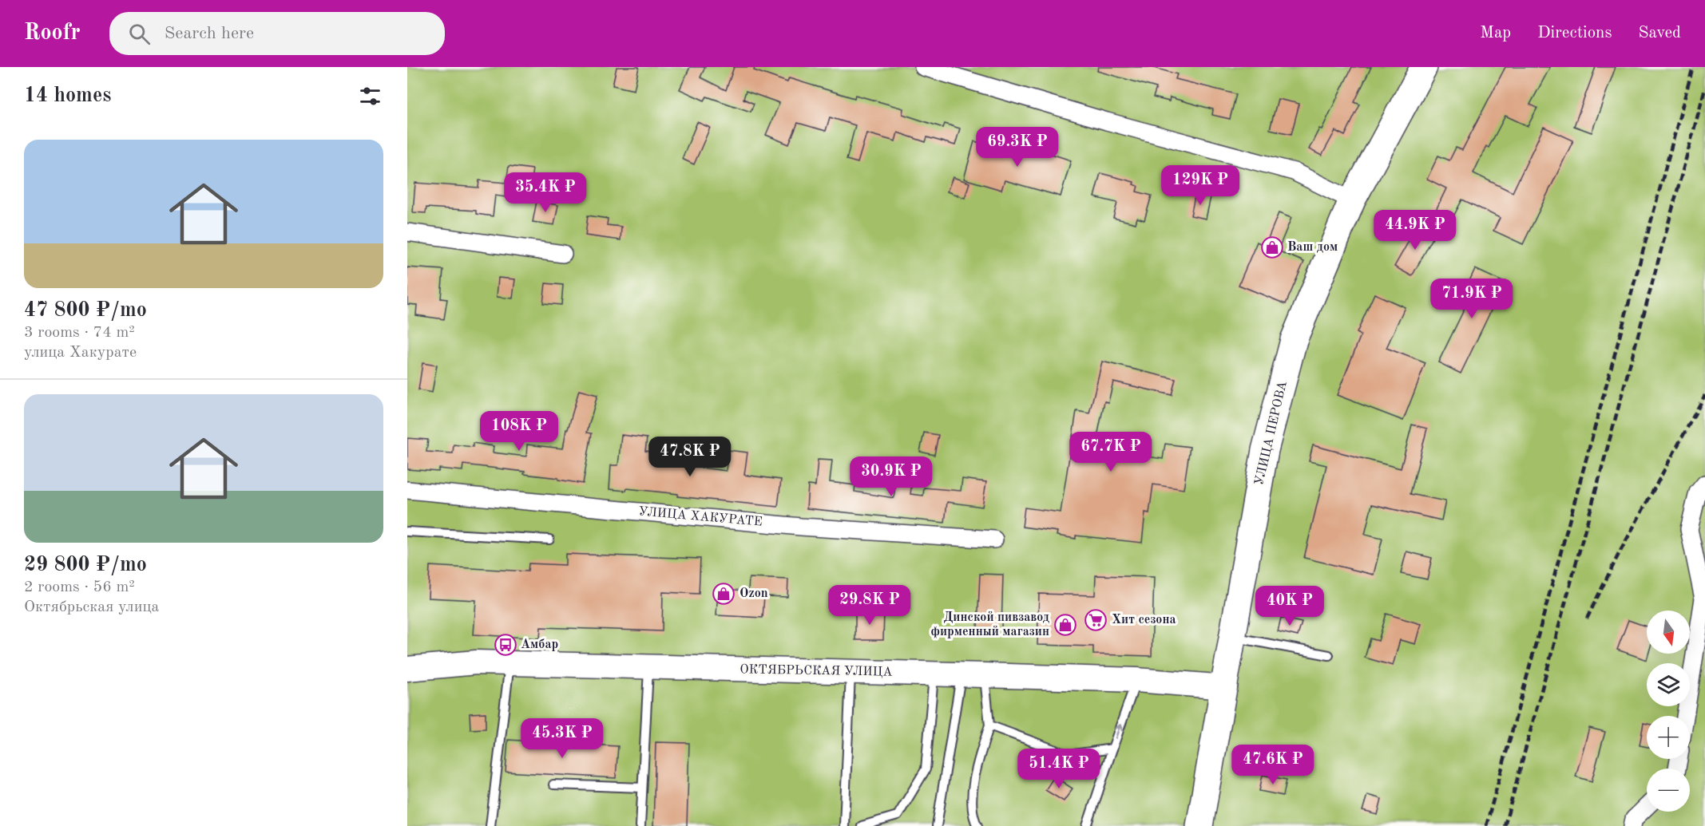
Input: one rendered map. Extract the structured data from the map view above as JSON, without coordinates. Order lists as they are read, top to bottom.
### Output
{
  "streets": {
    "highway": ["УЛИЦА ПЕРОВА"],
    "main road": ["ОКТЯБРЬСКАЯ УЛИЦА"],
    "street": ["УЛИЦА ХАКУРАТЕ"]
  },
  "crossings": [
    ["УЛИЦА ПЕРОВА", "ОКТЯБРЬСКАЯ УЛИЦА"]
  ],
  "places": {
    "shop": ["Ваш дом", "Ozon", "Динской пивзавод фирменный магазин"],
    "supermarket": ["Хит сезона"],
    "bus stop": ["Амбар"]
  },
  "north": "bottom",
  "page": {
    "header": "Roofr",
    "search": "Search here",
    "nav": ["Map", "Directions", "Saved"],
    "heading": "14 homes",
    "list": [
      {
        "name": "47 800 ₽/mo",
        "note": "3 rooms · 74 m² · улица Хакурате"
      },
      {
        "name": "29 800 ₽/mo",
        "note": "2 rooms · 56 m² · Октябрьская улица"
      }
    ],
    "price": [
      "69.3K ₽",
      "129K ₽",
      "35.4K ₽",
      "44.9K ₽",
      "71.9K ₽",
      "108K ₽",
      "67.7K ₽",
      "47.8K ₽",
      "30.9K ₽",
      "29.8K ₽",
      "40K ₽",
      "45.3K ₽",
      "47.6K ₽",
      "51.4K ₽"
    ],
    "map_buttons": ["+", "−"]
  }
}
